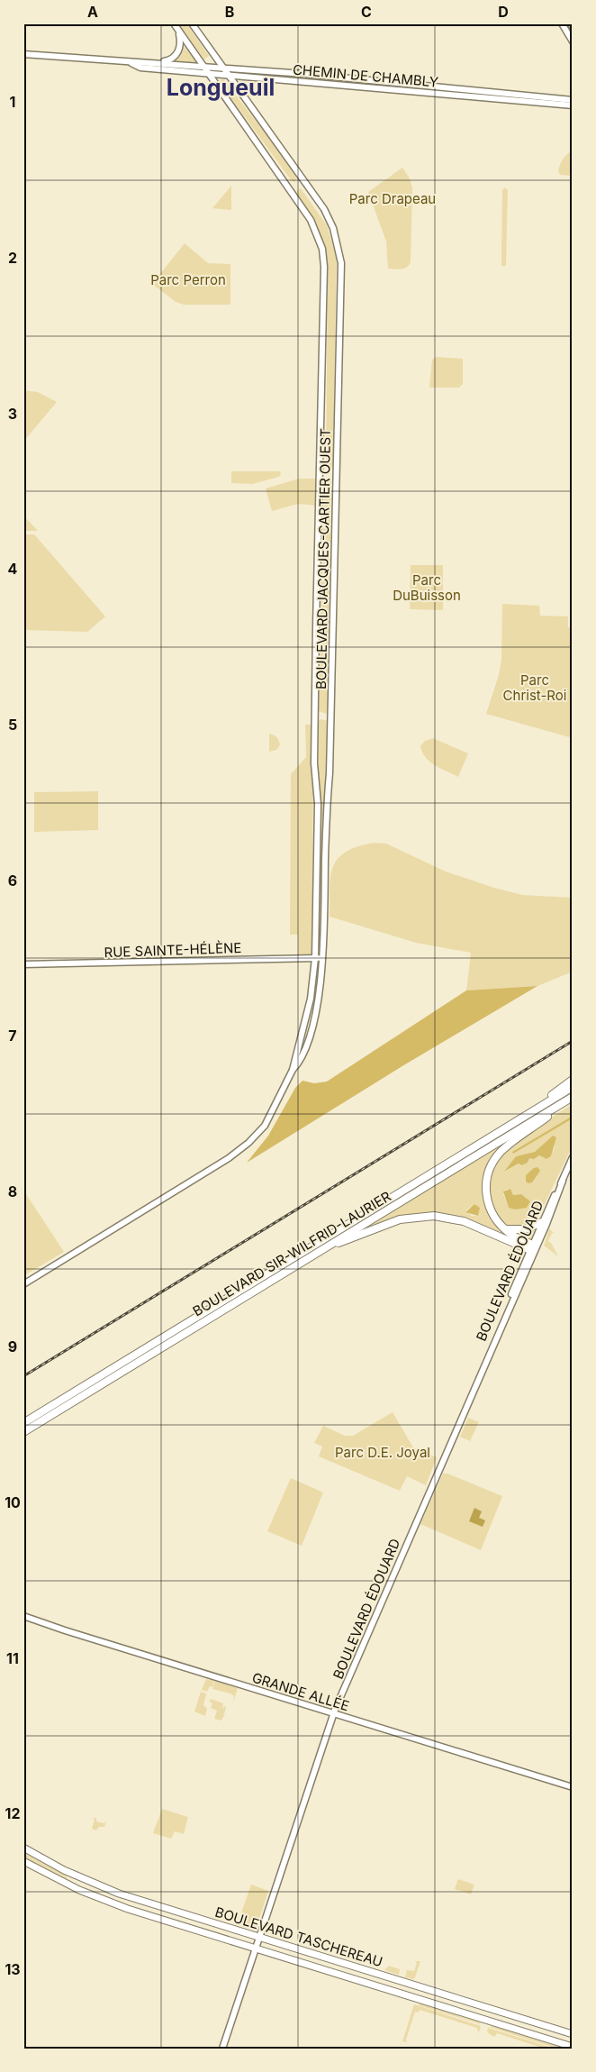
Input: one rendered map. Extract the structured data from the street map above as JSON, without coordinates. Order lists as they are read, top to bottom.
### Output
{
  "streets": {
    "highway": ["BOULEVARD SIR-WILFRID-LAURIER"],
    "main road": [
      "CHEMIN DE CHAMBLY",
      "BOULEVARD JACQUES-CARTIER OUEST",
      "RUE SAINTE-HÉLÈNE",
      "BOULEVARD ÉDOUARD",
      "GRANDE ALLÉE",
      "BOULEVARD TASCHEREAU"
    ]
  },
  "crossings": [
    ["CHEMIN DE CHAMBLY", "BOULEVARD JACQUES-CARTIER OUEST"],
    ["BOULEVARD JACQUES-CARTIER OUEST", "RUE SAINTE-HÉLÈNE"],
    ["BOULEVARD ÉDOUARD", "GRANDE ALLÉE"],
    ["BOULEVARD ÉDOUARD", "BOULEVARD TASCHEREAU"]
  ],
  "districts": ["Longueuil"],
  "parks": [
    "Parc Drapeau",
    "Parc Perron",
    "Parc DuBuisson",
    "Parc Christ-Roi",
    "Parc D.E. Joyal"
  ],
  "grid": {
    "columns": [
      "A",
      "B",
      "C",
      "D"
    ],
    "rows": [
      "1",
      "2",
      "3",
      "4",
      "5",
      "6",
      "7",
      "8",
      "9",
      "10",
      "11",
      "12",
      "13"
    ]
  }
}
